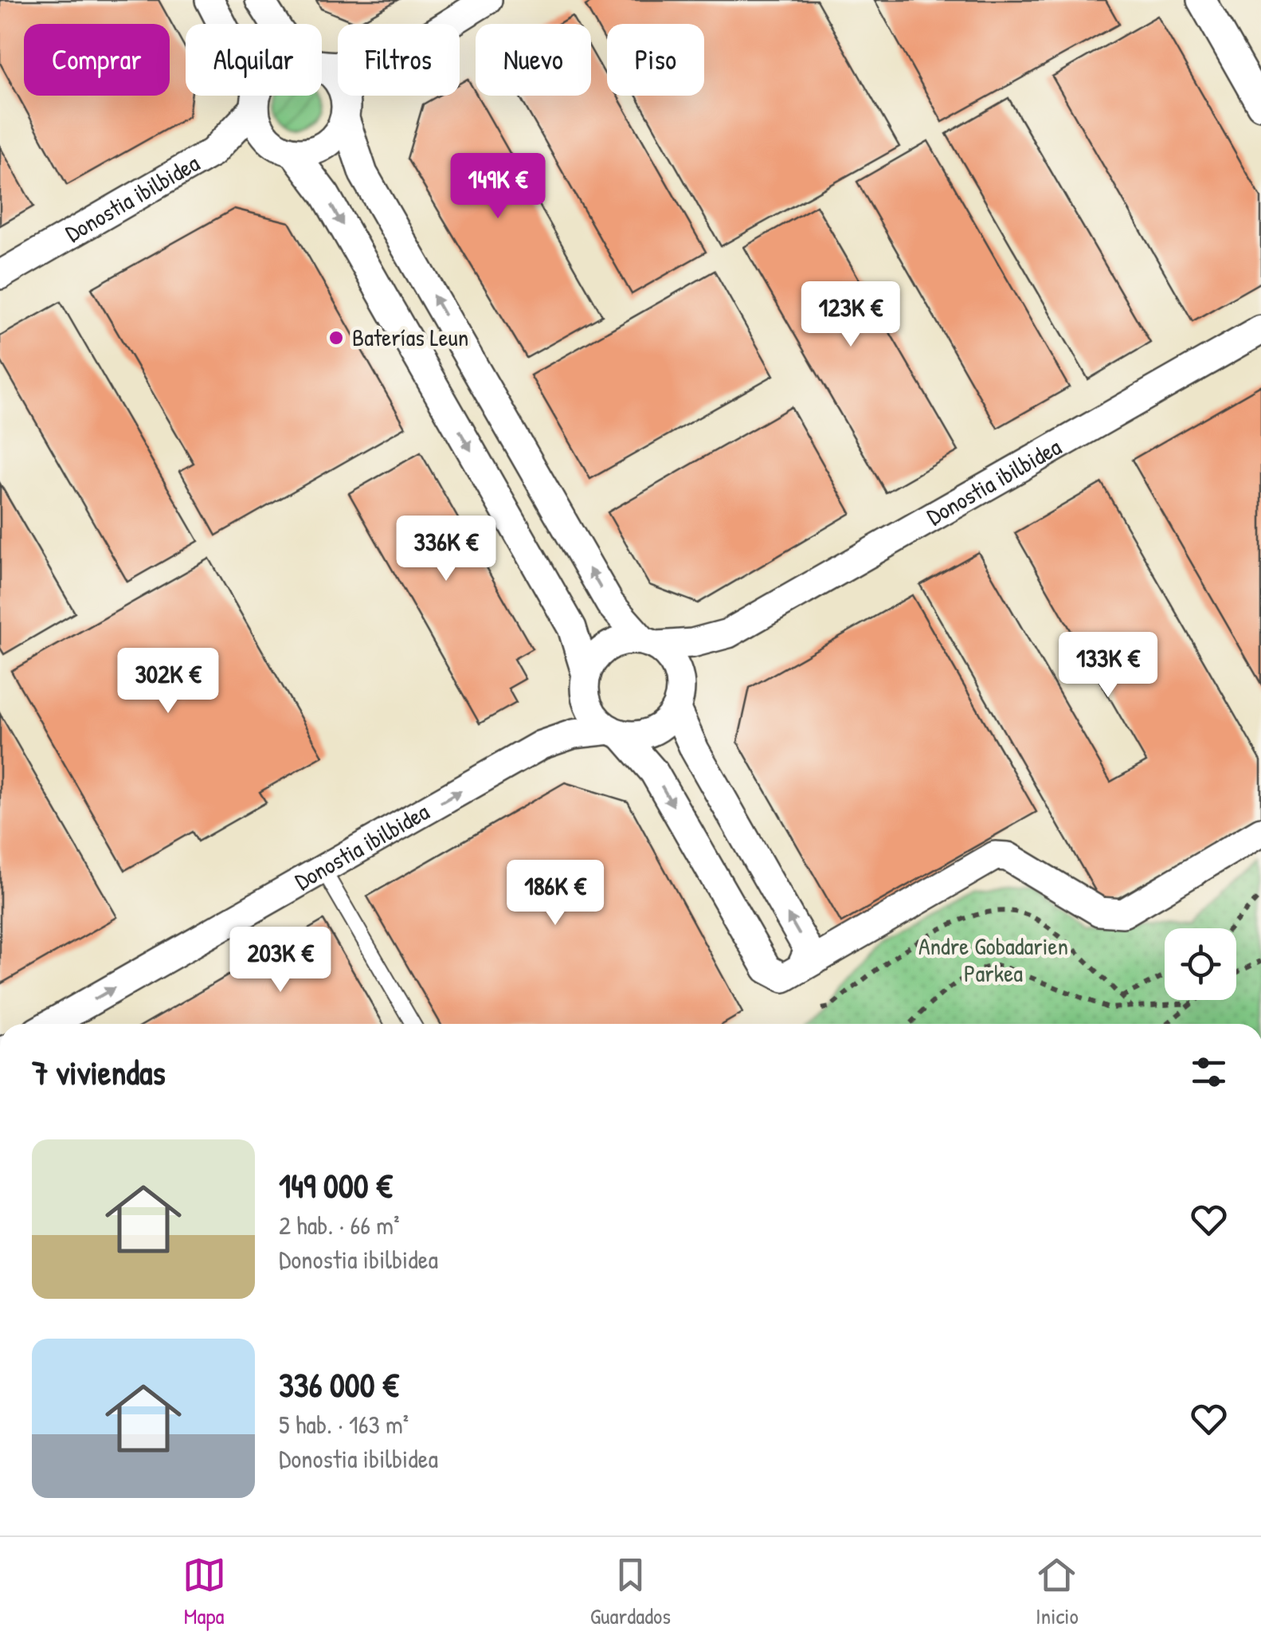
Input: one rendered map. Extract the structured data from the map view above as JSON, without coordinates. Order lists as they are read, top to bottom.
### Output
{
  "streets": {
    "street": ["Donostia ibilbidea"]
  },
  "one_way": ["Donostia ibilbidea"],
  "parks": ["Andre Gobadarien Parkea"],
  "places": ["Baterías Leun"],
  "page": {
    "chip": [
      "Comprar",
      "Alquilar",
      "Filtros",
      "Nuevo",
      "Piso"
    ],
    "price": [
      "149K €",
      "123K €",
      "336K €",
      "133K €",
      "302K €",
      "186K €",
      "203K €"
    ],
    "heading": "7 viviendas",
    "list": [
      {
        "name": "149 000 €",
        "note": "2 hab. · 66 m² · Donostia ibilbidea"
      },
      {
        "name": "336 000 €",
        "note": "5 hab. · 163 m² · Donostia ibilbidea"
      }
    ],
    "tabs": ["Mapa", "Guardados", "Inicio"]
  }
}
